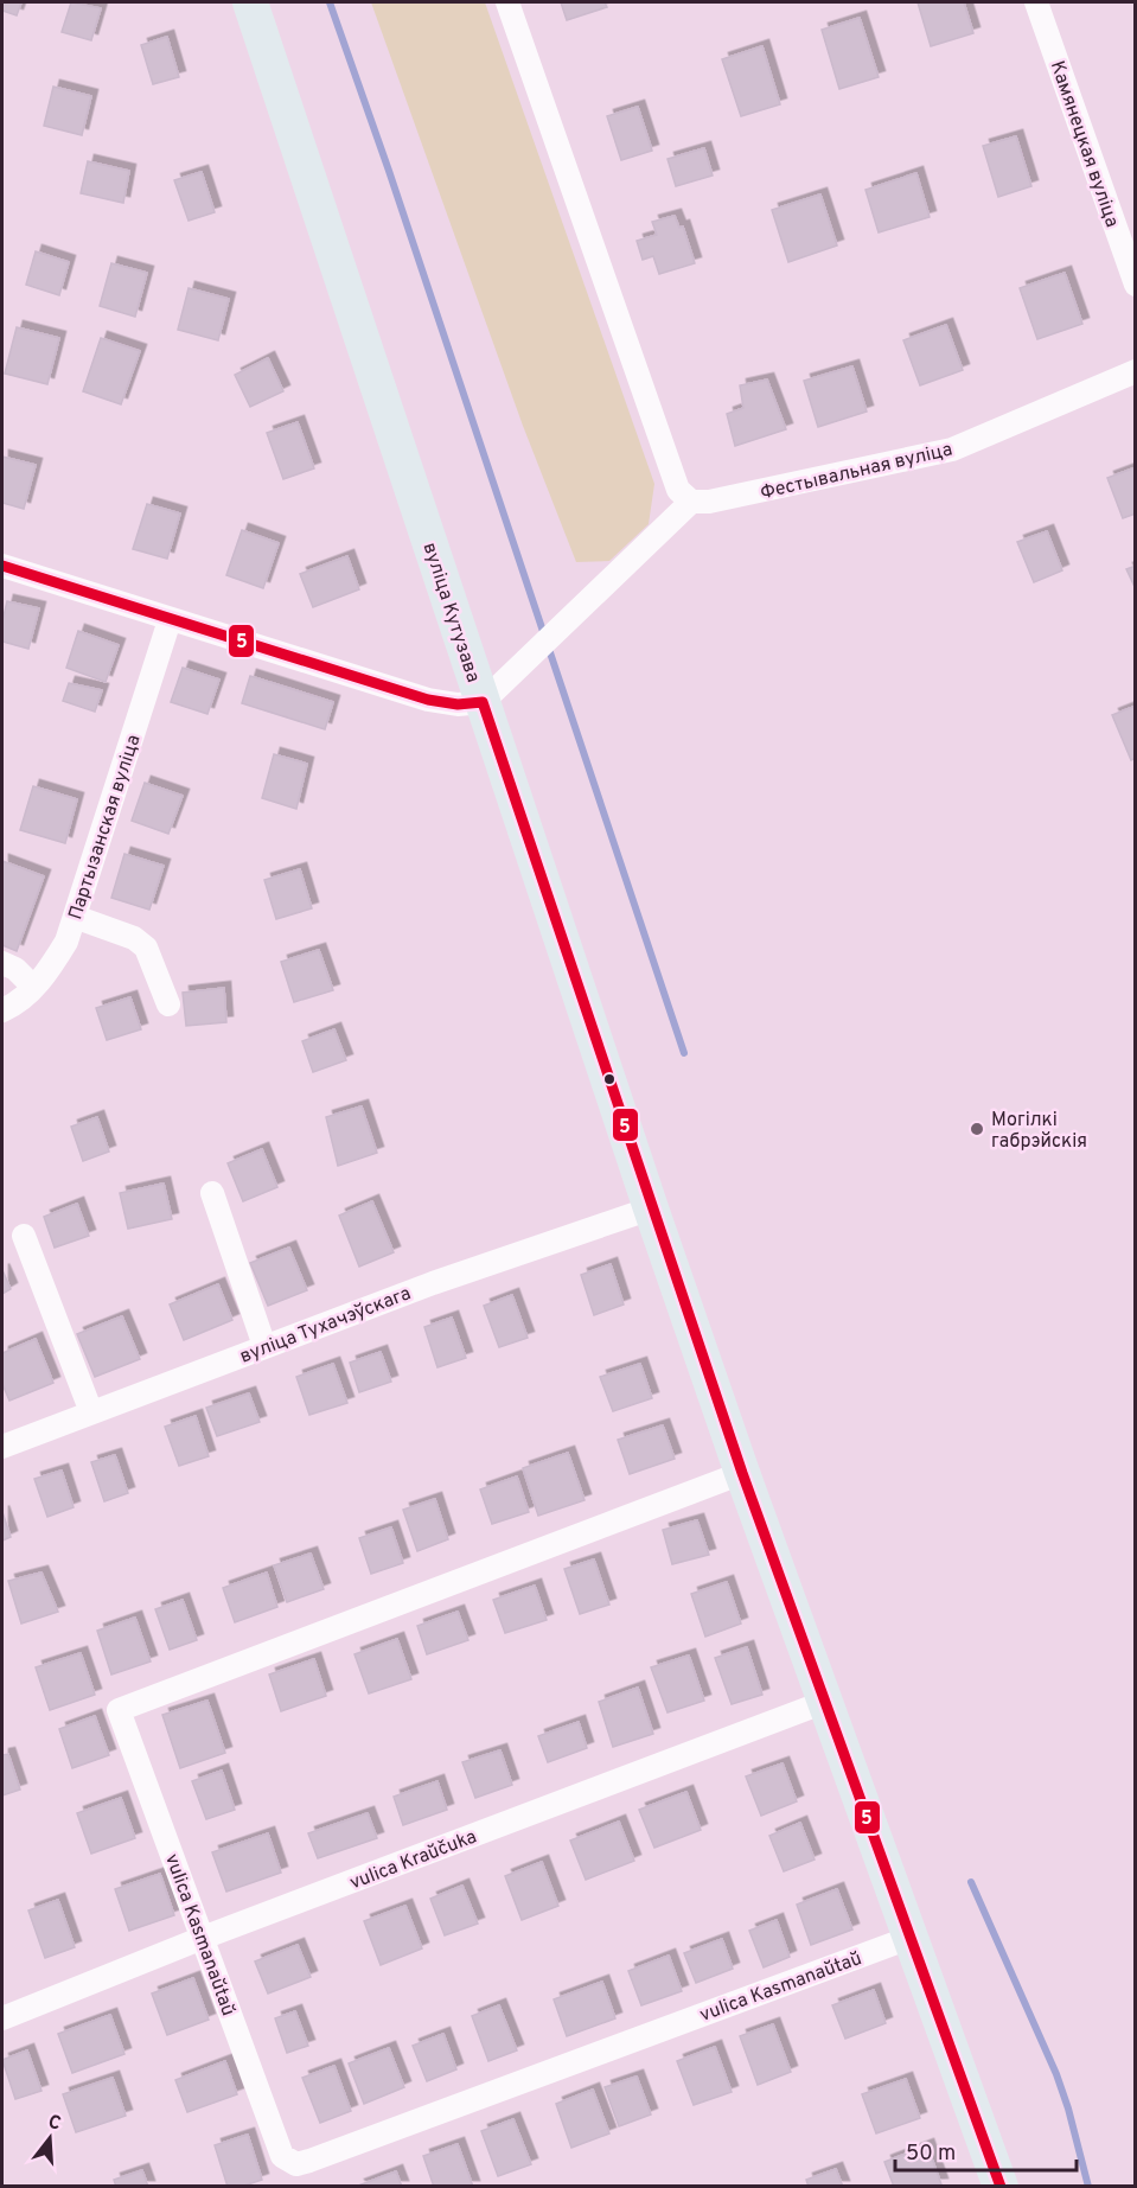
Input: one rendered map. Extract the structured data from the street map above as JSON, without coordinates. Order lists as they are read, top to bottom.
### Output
{
  "streets": {
    "main road": ["вуліца Кутузава"],
    "street": [
      "Камянецкая вуліца",
      "Фестывальная вуліца",
      "Партызанская вуліца",
      "вуліца Тухачэўскага",
      "vulica Kraŭčuka",
      "vulica Kasmanaŭtaŭ"
    ]
  },
  "crossings": [
    ["вуліца Кутузава", "вуліца Тухачэўскага"],
    ["вуліца Кутузава", "vulica Kraŭčuka"],
    ["вуліца Кутузава", "vulica Kasmanaŭtaŭ"],
    ["vulica Kraŭčuka", "vulica Kasmanaŭtaŭ"]
  ],
  "places": ["Могілкі габрэйскія"],
  "lines": ["transit line 5"],
  "scale_bar": "50 m",
  "north": "top"
}
